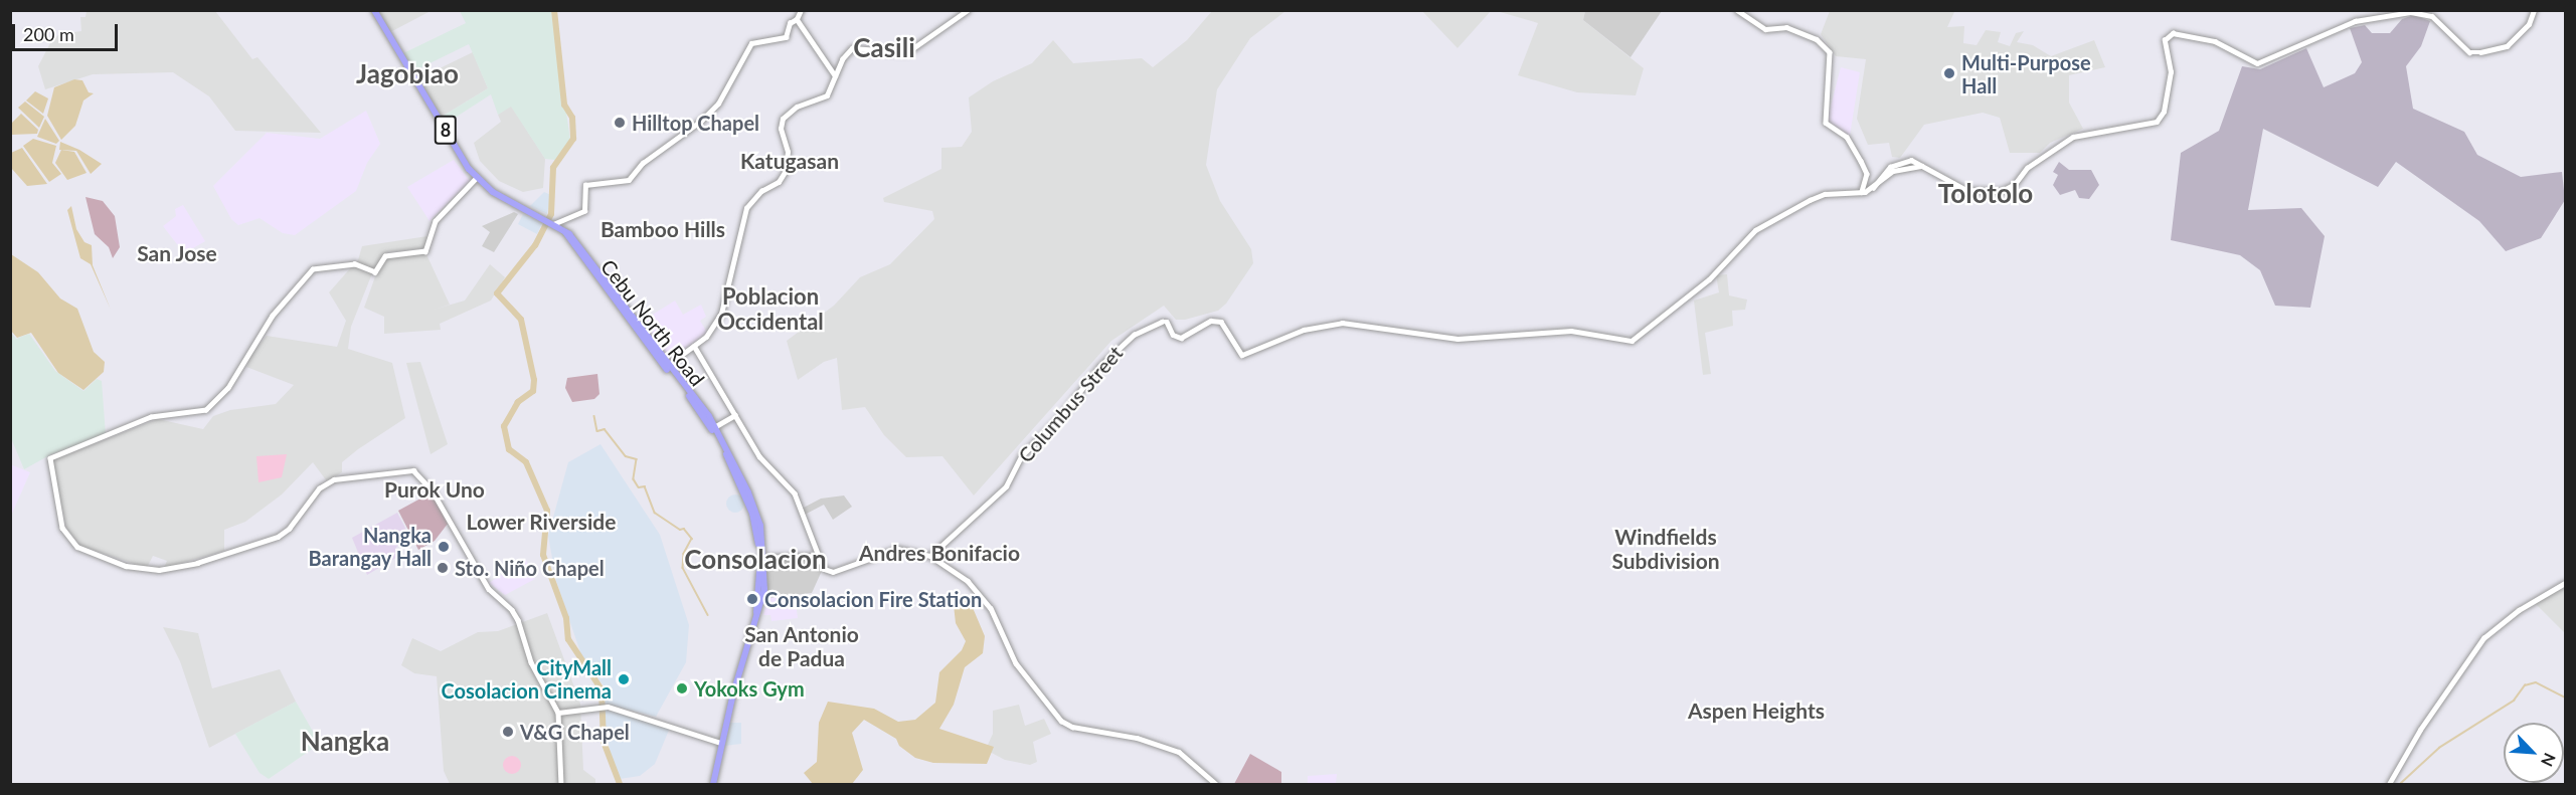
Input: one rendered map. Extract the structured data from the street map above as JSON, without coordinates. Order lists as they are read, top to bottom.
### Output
{
  "streets": {
    "main road": ["8", "Cebu North Road"],
    "street": ["Columbus Street"]
  },
  "crossings": [
    ["8", "Cebu North Road"]
  ],
  "districts": [
    "Casili",
    "Jagobiao",
    "Katugasan",
    "Tolotolo",
    "Bamboo Hills",
    "San Jose",
    "Poblacion Occidental",
    "Purok Uno",
    "Lower Riverside",
    "Windfields Subdivision",
    "Andres Bonifacio",
    "Consolacion",
    "San Antonio de Padua",
    "Aspen Heights",
    "Nangka"
  ],
  "places": [
    "Multi-Purpose Hall",
    "Hilltop Chapel",
    "Nangka Barangay Hall",
    "Sto. Niño Chapel",
    "Consolacion Fire Station",
    "CityMall Cosolacion Cinema",
    "Yokoks Gym",
    "V&G Chapel"
  ],
  "scale_bar": "200 m",
  "north": "bottom right"
}
